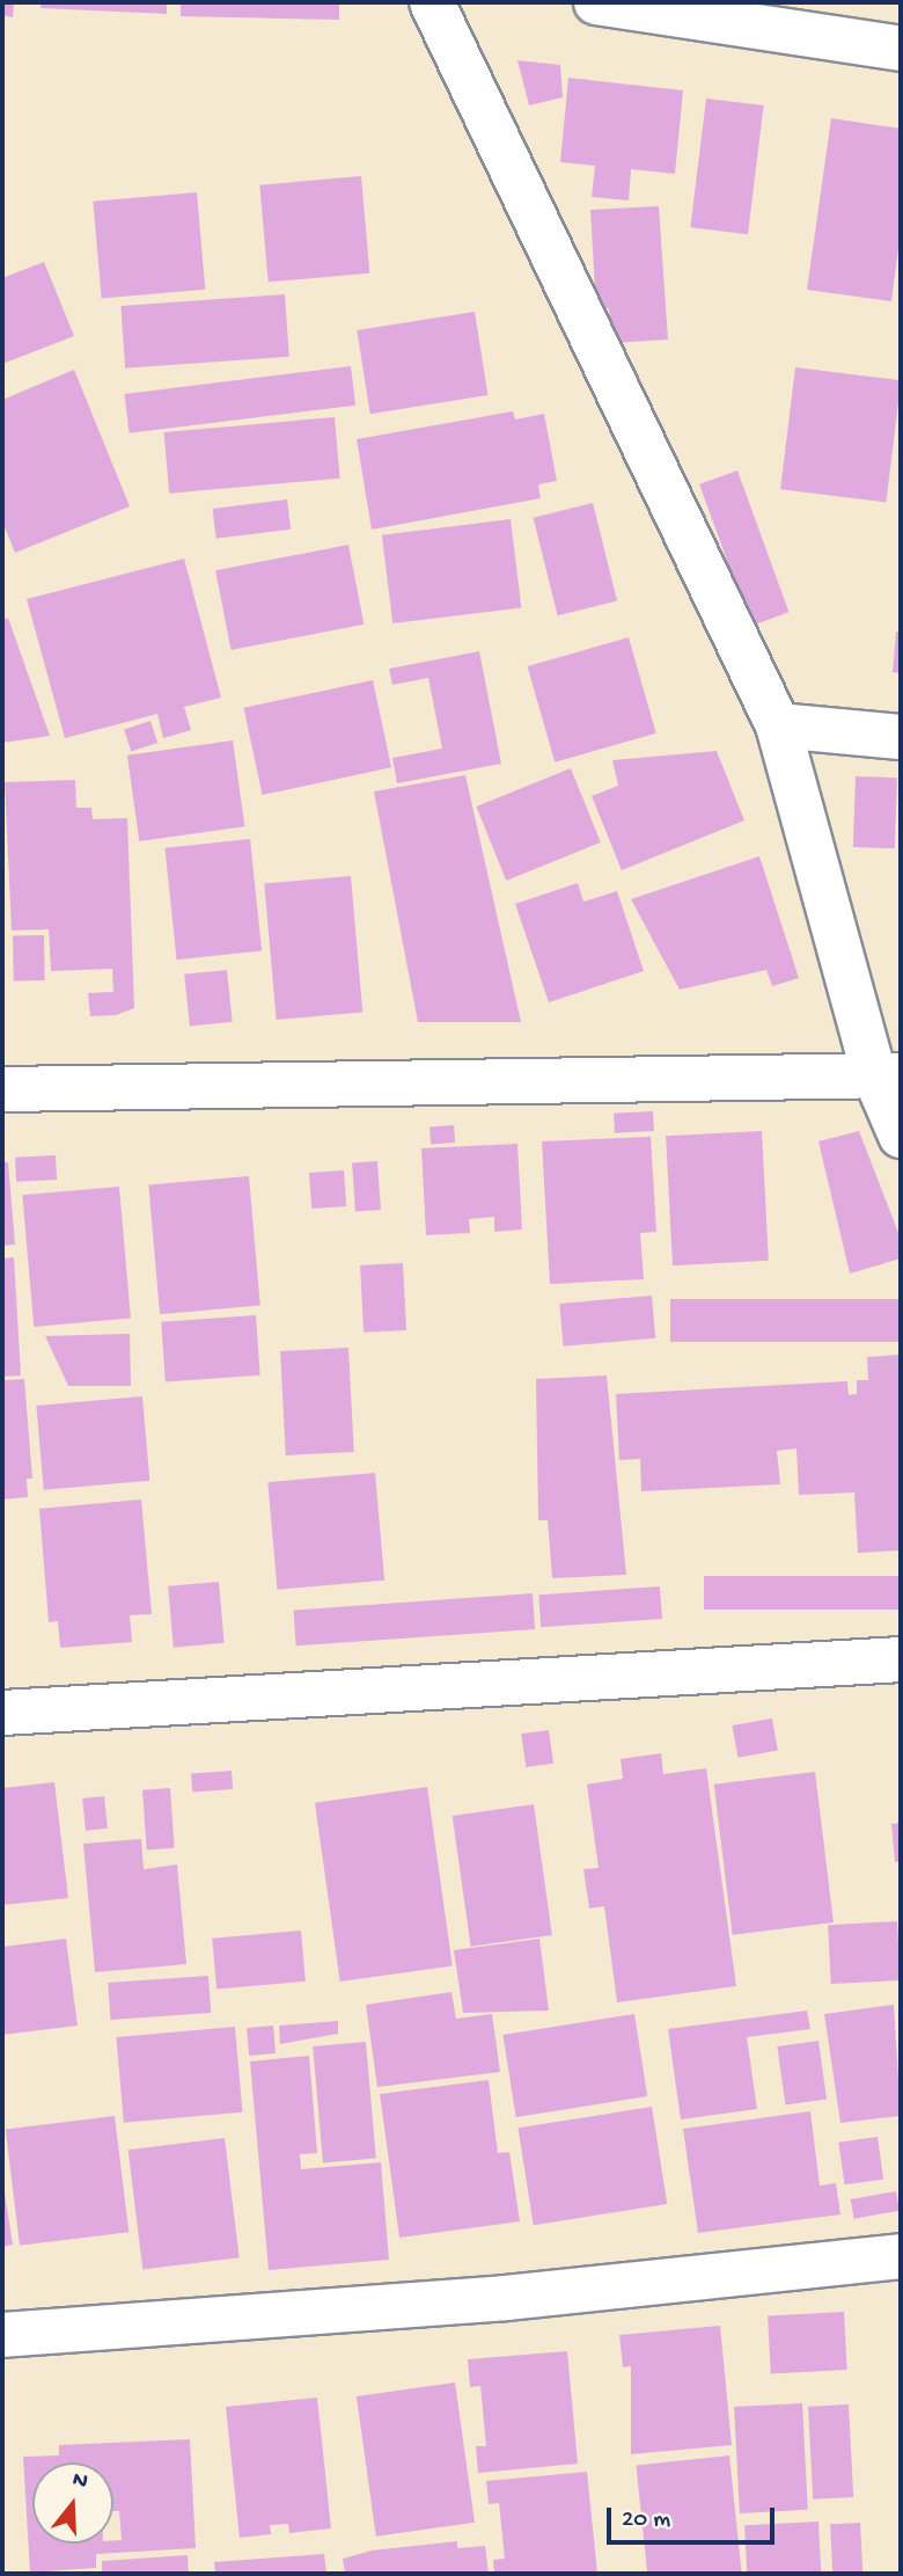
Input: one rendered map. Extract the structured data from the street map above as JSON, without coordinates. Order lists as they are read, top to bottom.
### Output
{
  "scale_bar": "20 m",
  "north": "top"
}
